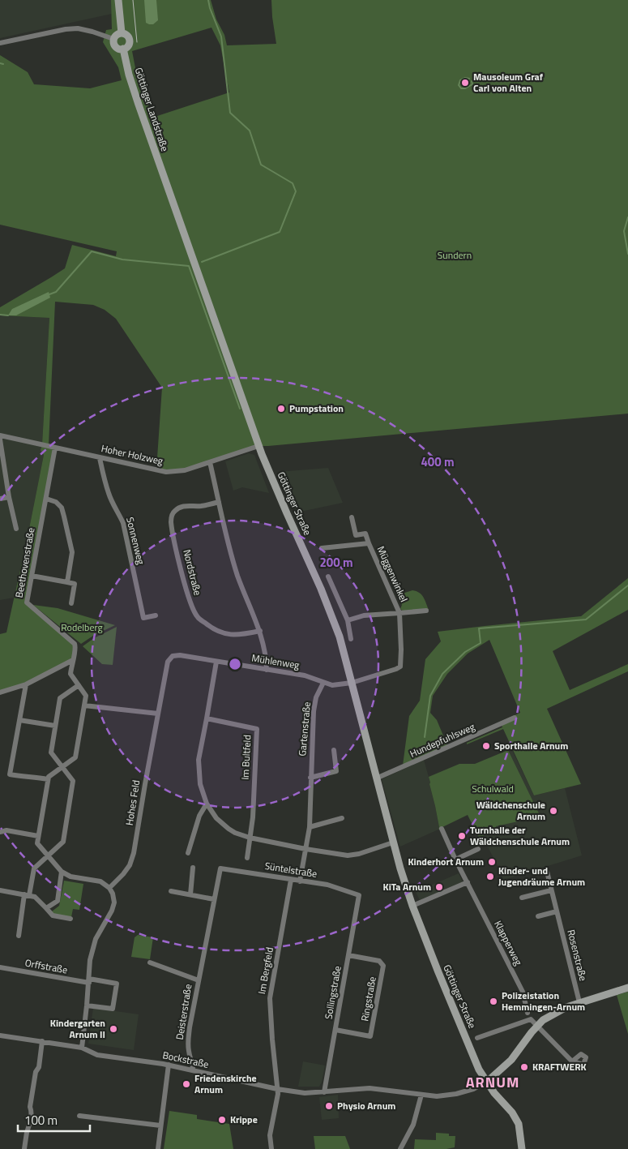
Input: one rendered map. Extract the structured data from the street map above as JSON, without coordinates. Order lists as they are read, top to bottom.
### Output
{
  "streets": {
    "street": [
      "Göttinger Landstraße",
      "Hoher Holzweg",
      "Göttinger Straße",
      "Sonnenweg",
      "Beethovenstraße",
      "Nordstraße",
      "Müggenwinkel",
      "Mühlenweg",
      "Gartenstraße",
      "Hundepfuhlsweg",
      "Im Bultfeld",
      "Hohes Feld",
      "Süntelstraße",
      "Klapperweg",
      "Rosenstraße",
      "Orffstraße",
      "Im Bergfeld",
      "Sollingstraße",
      "Ringstraße",
      "Deisterstraße",
      "Bockstraße"
    ]
  },
  "crossings": [
    ["Göttinger Landstraße", "Göttinger Straße"],
    ["Hoher Holzweg", "Göttinger Straße"],
    ["Hoher Holzweg", "Sonnenweg"],
    ["Hoher Holzweg", "Beethovenstraße"],
    ["Göttinger Straße", "Müggenwinkel"],
    ["Göttinger Straße", "Mühlenweg"],
    ["Göttinger Straße", "Hundepfuhlsweg"],
    ["Göttinger Straße", "Bockstraße"],
    ["Müggenwinkel", "Mühlenweg"],
    ["Mühlenweg", "Gartenstraße"],
    ["Mühlenweg", "Hohes Feld"],
    ["Gartenstraße", "Süntelstraße"],
    ["Süntelstraße", "Im Bergfeld"],
    ["Süntelstraße", "Sollingstraße"],
    ["Süntelstraße", "Deisterstraße"],
    ["Im Bergfeld", "Bockstraße"],
    ["Sollingstraße", "Ringstraße"],
    ["Sollingstraße", "Bockstraße"],
    ["Deisterstraße", "Bockstraße"]
  ],
  "districts": ["ARNUM"],
  "parks": ["Sundern", "Rodelberg", "Schulwald"],
  "places": [
    "Mausoleum Graf Carl von Alten",
    "Pumpstation",
    "Sporthalle Arnum",
    "Wäldchenschule Arnum",
    "Turnhalle der Wäldchenschule Arnum",
    "Kinderhort Arnum",
    "Kinder- und Jugendräume Arnum",
    "KiTa Arnum",
    "Polizeistation Hemmingen-Arnum",
    "Kindergarten Arnum II",
    "KRAFTWERK",
    "Friedenskirche Arnum",
    "Physio Arnum",
    "Krippe"
  ],
  "scale_bar": "100 m",
  "rings": ["400 m", "200 m"]
}
